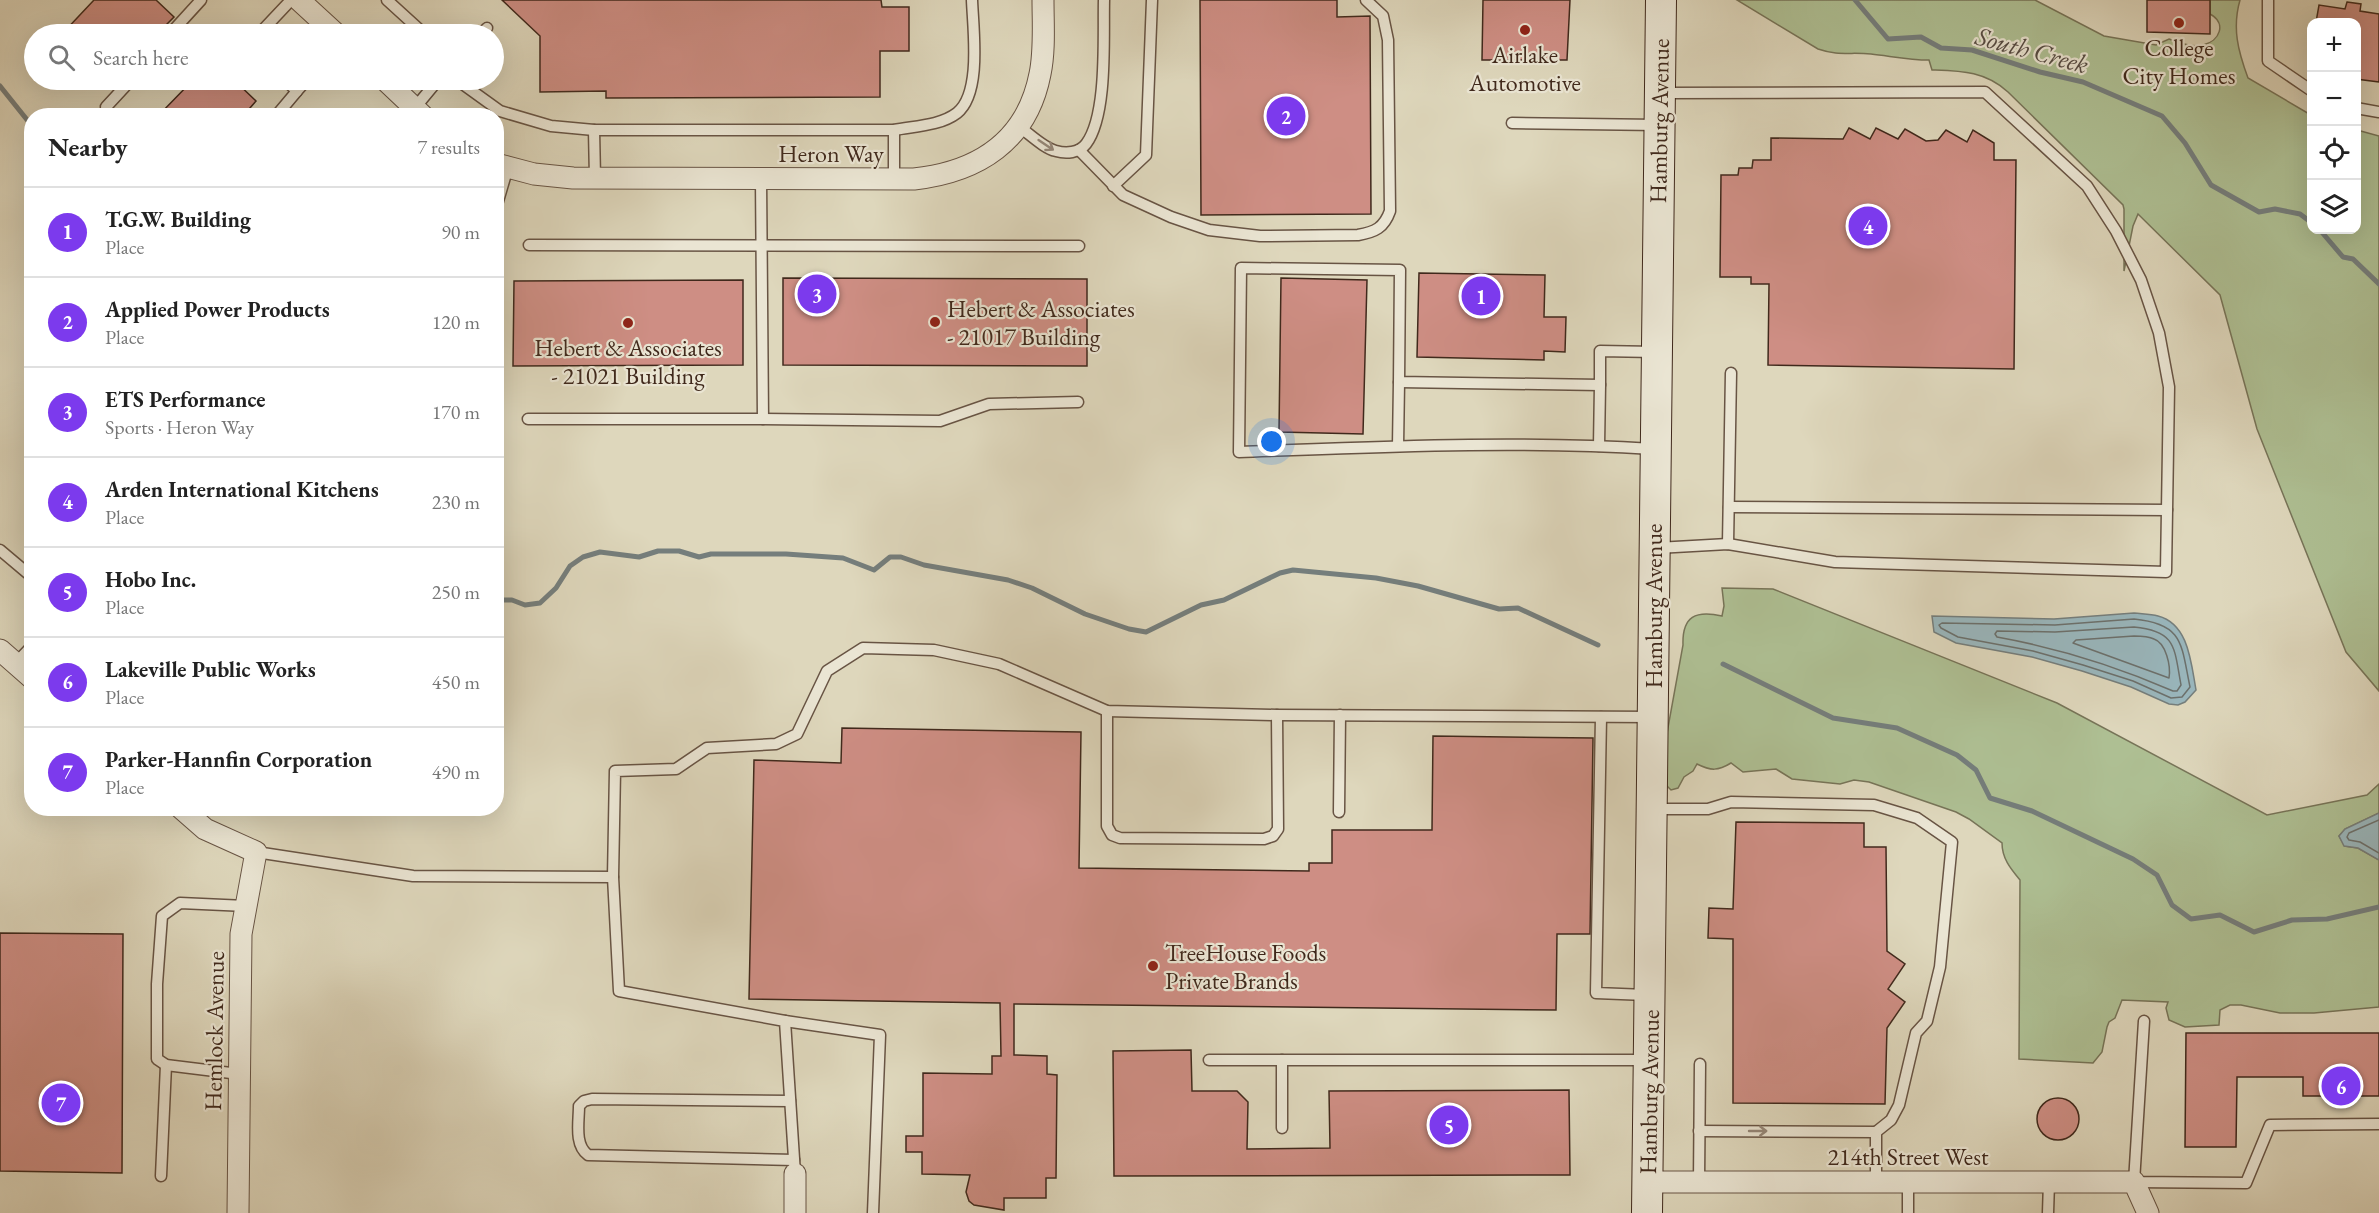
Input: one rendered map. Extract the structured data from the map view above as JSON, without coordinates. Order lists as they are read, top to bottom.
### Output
{
  "streets": {
    "street": [
      "Hamburg Avenue",
      "Heron Way",
      "Hemlock Avenue",
      "214th Street West"
    ]
  },
  "crossings": [
    ["Hamburg Avenue", "214th Street West"]
  ],
  "water": ["South Creek"],
  "places": [
    "College City Homes",
    "Airlake Automotive",
    "Hebert & Associates - 21017 Building",
    "Hebert & Associates - 21021 Building",
    "TreeHouse Foods Private Brands"
  ],
  "page": {
    "map_buttons": ["+", "−"],
    "search": "Search here",
    "pins": [
      "2",
      "4",
      "3",
      "1",
      "6",
      "7",
      "5"
    ],
    "heading": ["Nearby", "7 results"],
    "list": [
      {
        "mark": "1",
        "name": "T.G.W. Building",
        "note": "Place",
        "value": "90 m"
      },
      {
        "mark": "2",
        "name": "Applied Power Products",
        "note": "Place",
        "value": "120 m"
      },
      {
        "mark": "3",
        "name": "ETS Performance",
        "note": "Sports · Heron Way",
        "value": "170 m"
      },
      {
        "mark": "4",
        "name": "Arden International Kitchens",
        "note": "Place",
        "value": "230 m"
      },
      {
        "mark": "5",
        "name": "Hobo Inc.",
        "note": "Place",
        "value": "250 m"
      },
      {
        "mark": "6",
        "name": "Lakeville Public Works",
        "note": "Place",
        "value": "450 m"
      },
      {
        "mark": "7",
        "name": "Parker-Hannfin Corporation",
        "note": "Place",
        "value": "490 m"
      }
    ]
  }
}
